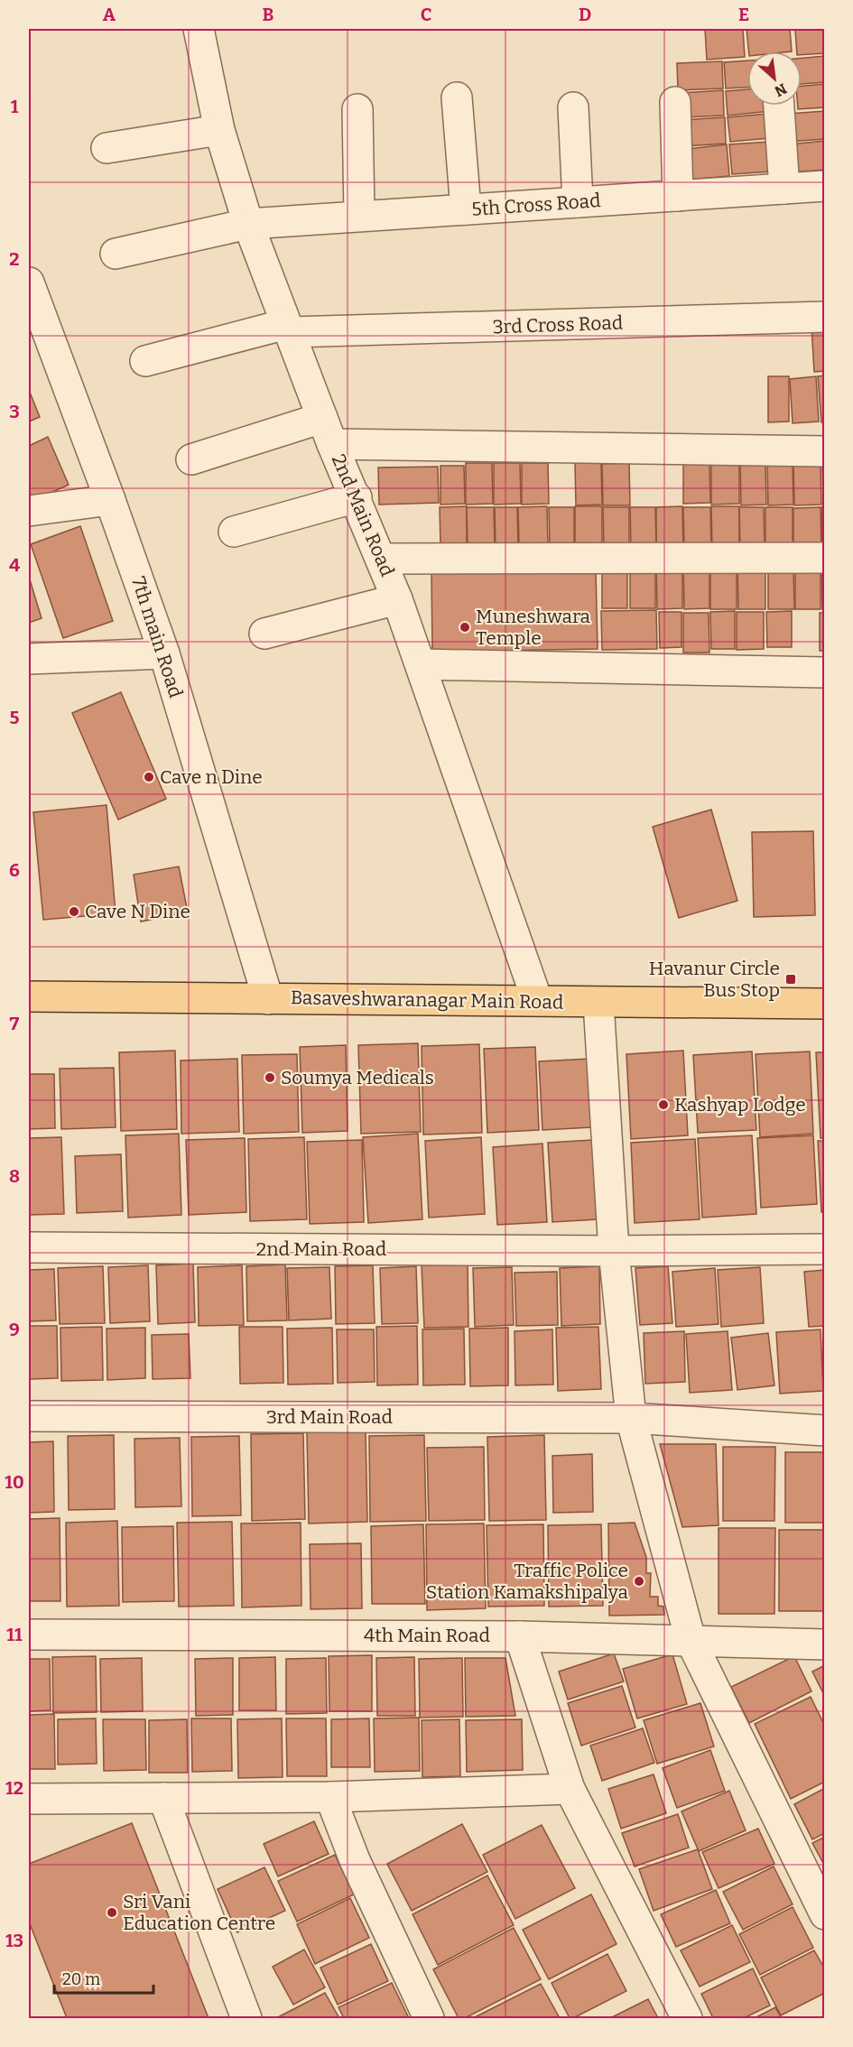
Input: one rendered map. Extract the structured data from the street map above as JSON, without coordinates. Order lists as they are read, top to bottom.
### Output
{
  "streets": {
    "main road": ["Basaveshwaranagar Main Road"],
    "street": [
      "5th Cross Road",
      "3rd Cross Road",
      "2nd Main Road",
      "7th main Road",
      "3rd Main Road",
      "4th Main Road"
    ]
  },
  "crossings": [
    ["5th Cross Road", "2nd Main Road"],
    ["3rd Cross Road", "2nd Main Road"],
    ["2nd Main Road", "Basaveshwaranagar Main Road"],
    ["7th main Road", "Basaveshwaranagar Main Road"]
  ],
  "places": {
    "other": [
      "Muneshwara Temple",
      "Cave n Dine",
      "Cave N Dine",
      "Soumya Medicals",
      "Kashyap Lodge",
      "Traffic Police Station Kamakshipalya",
      "Sri Vani Education Centre"
    ],
    "transit": ["Havanur Circle Bus Stop"]
  },
  "scale_bar": "20 m",
  "north": "bottom right",
  "grid": {
    "columns": [
      "A",
      "B",
      "C",
      "D",
      "E"
    ],
    "rows": [
      "1",
      "2",
      "3",
      "4",
      "5",
      "6",
      "7",
      "8",
      "9",
      "10",
      "11",
      "12",
      "13"
    ]
  }
}
